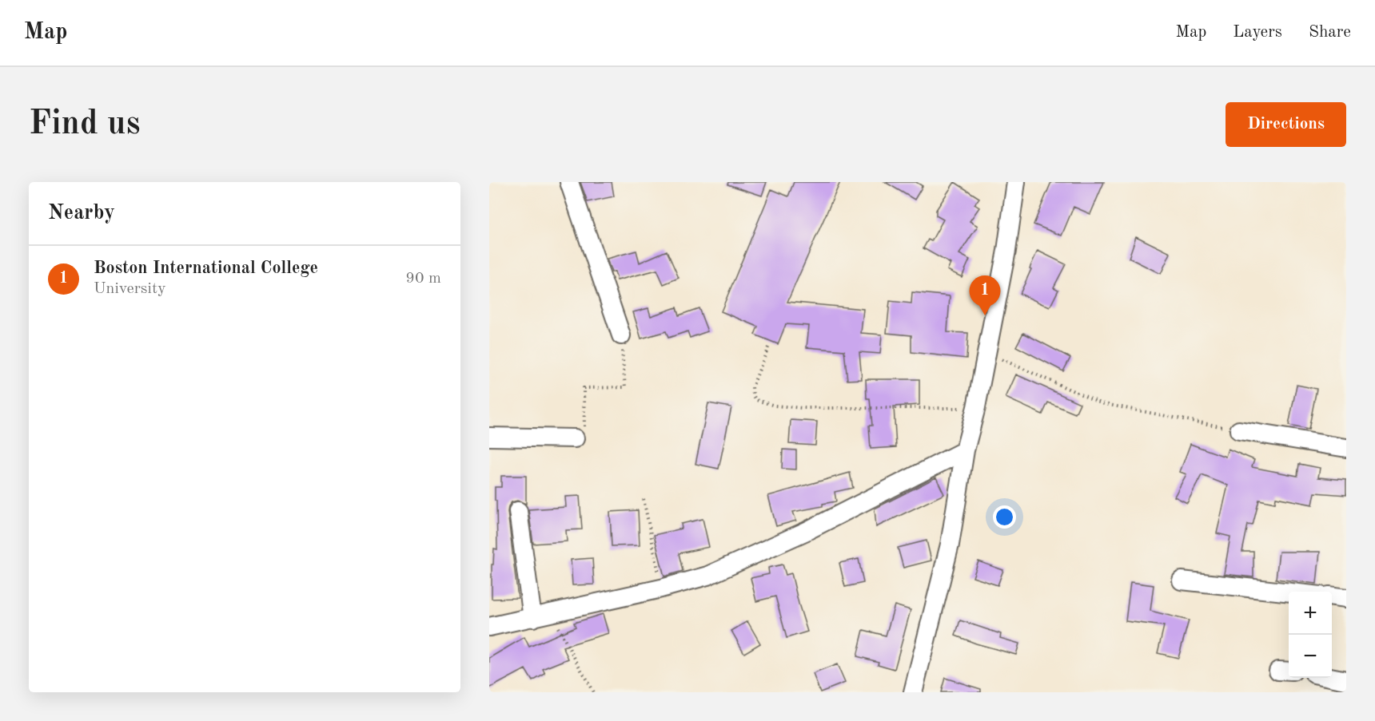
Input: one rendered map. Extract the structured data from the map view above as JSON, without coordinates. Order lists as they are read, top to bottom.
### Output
{
  "page": {
    "header": "Map",
    "nav": ["Map", "Layers", "Share"],
    "buttons": "Directions",
    "title": "Find us",
    "heading": "Nearby",
    "list": [
      {
        "mark": "1",
        "name": "Boston International College",
        "note": "University",
        "value": "90 m"
      }
    ],
    "pins": "1",
    "map_buttons": ["+", "−"]
  }
}
